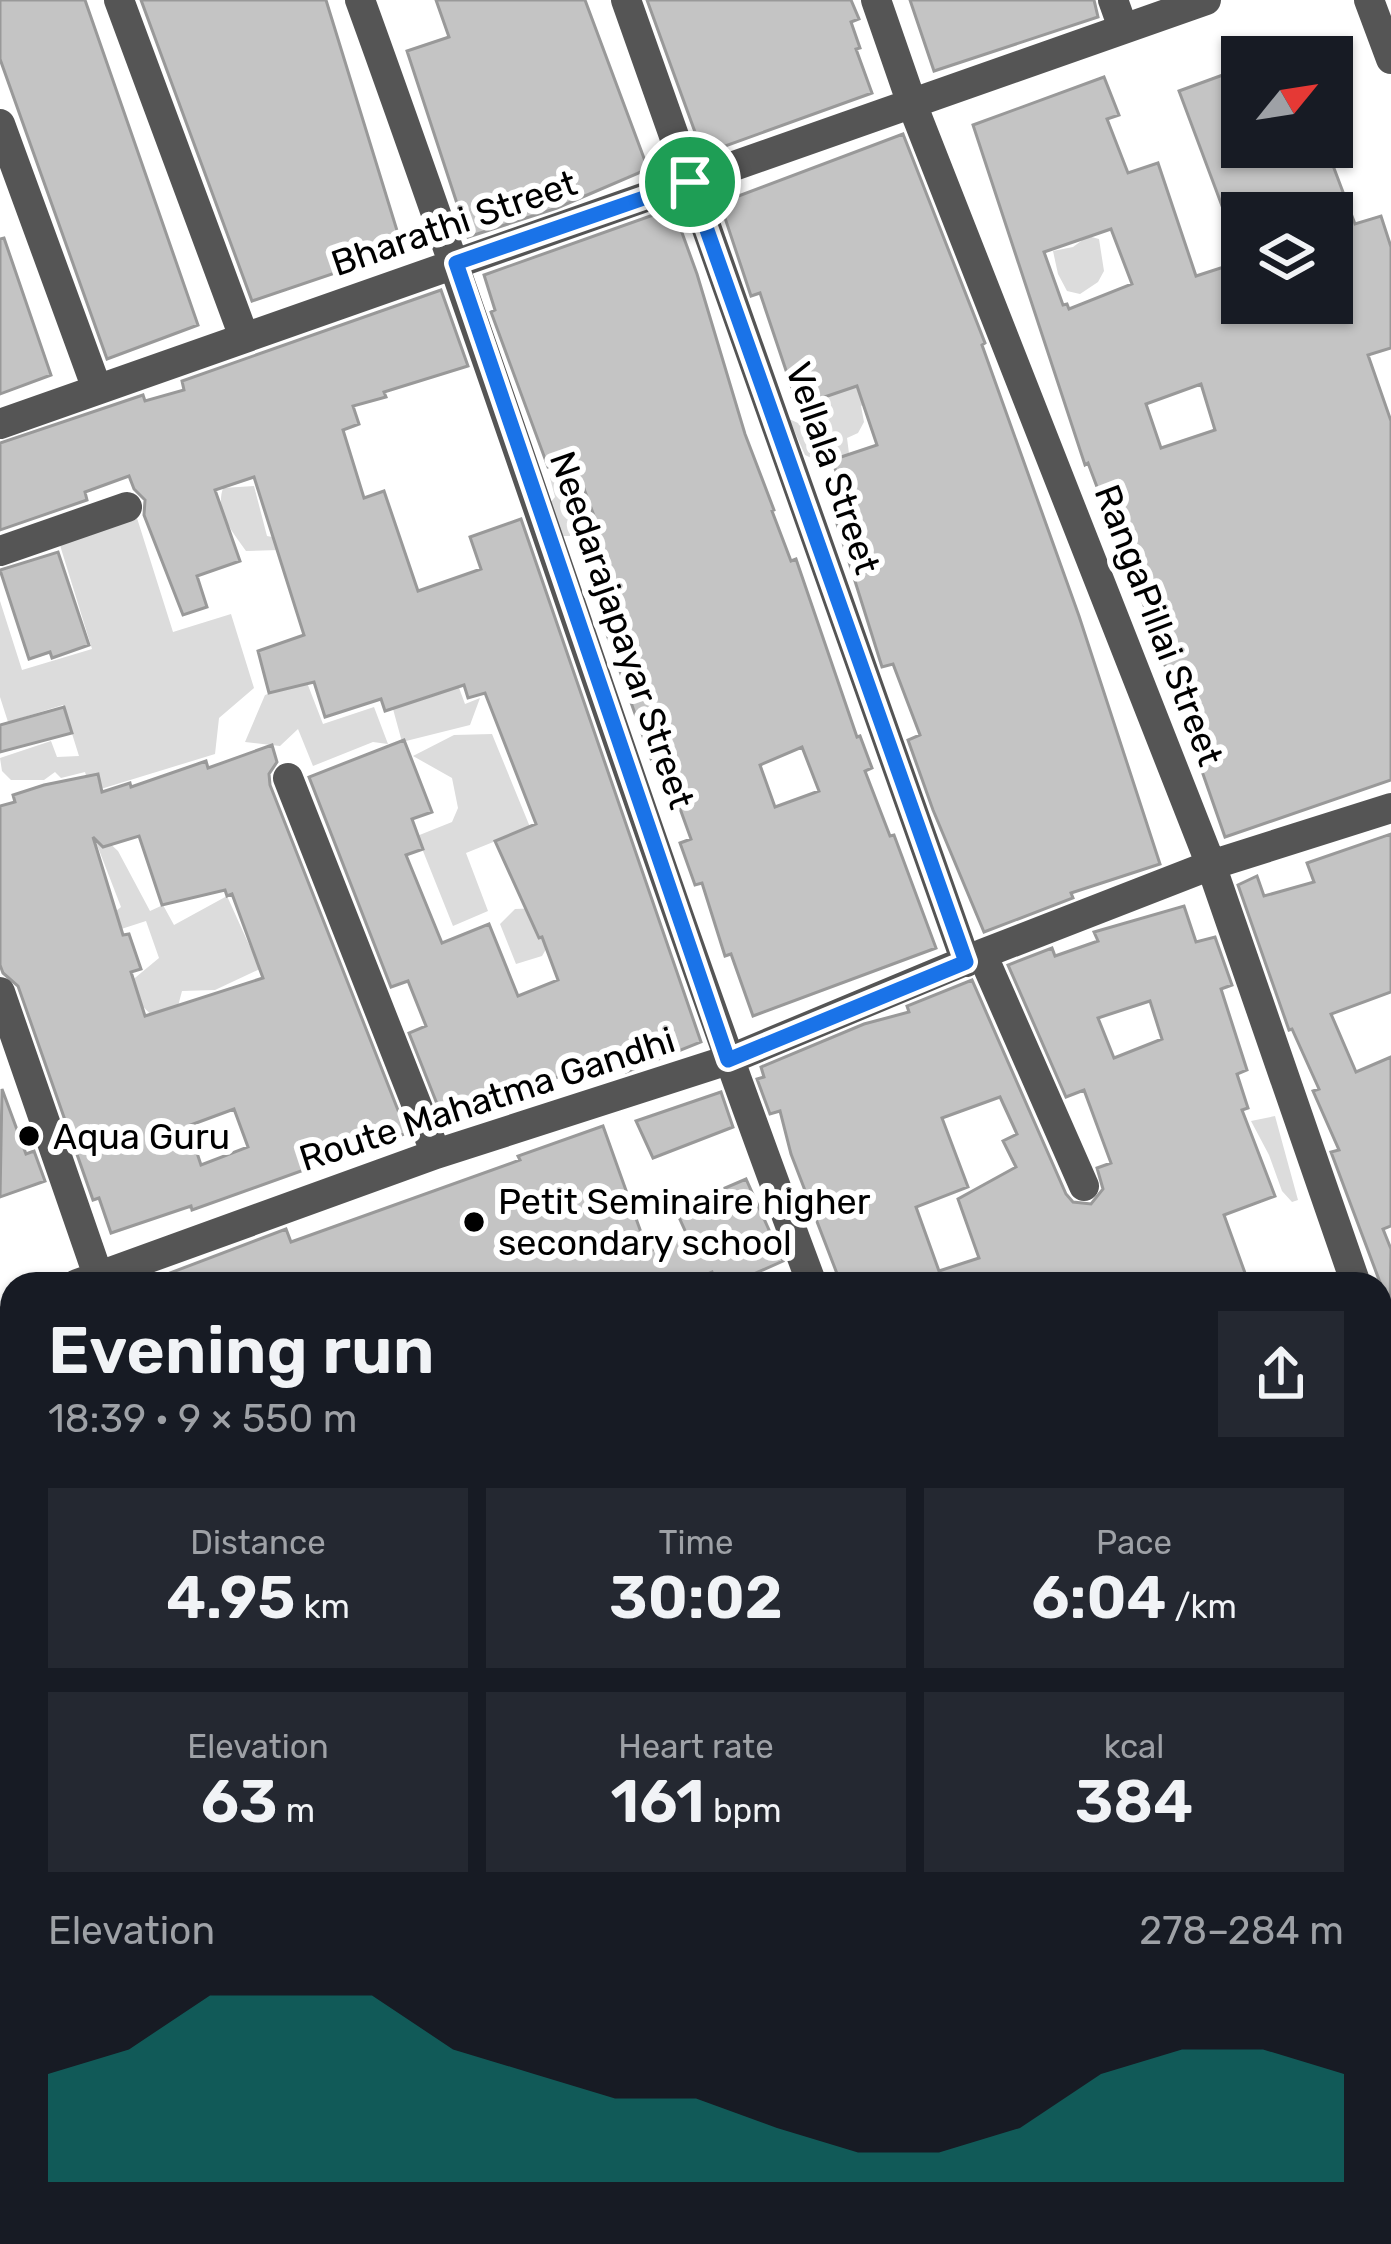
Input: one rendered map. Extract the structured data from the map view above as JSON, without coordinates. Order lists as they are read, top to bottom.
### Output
{
  "streets": {
    "street": [
      "Bharathi Street",
      "Vellala Street",
      "RangaPillai Street",
      "Needarajapayar Street",
      "Route Mahatma Gandhi"
    ]
  },
  "crossings": [
    ["Bharathi Street", "Vellala Street"],
    ["Bharathi Street", "RangaPillai Street"],
    ["Bharathi Street", "Needarajapayar Street"],
    ["Vellala Street", "Route Mahatma Gandhi"],
    ["RangaPillai Street", "Route Mahatma Gandhi"],
    ["Needarajapayar Street", "Route Mahatma Gandhi"]
  ],
  "places": ["Aqua Guru", "Petit Seminaire higher secondary school"],
  "north": "top right",
  "page": {
    "heading": ["Evening run", "18:39 · 9 × 550 m"],
    "stats": [
      ["Distance", "4.95 km"],
      ["Time", "30:02"],
      ["Pace", "6:04 /km"],
      ["Elevation", "63 m"],
      ["Heart rate", "161 bpm"],
      ["kcal", "384"]
    ],
    "chart": ["Elevation", "278–284 m"]
  }
}
